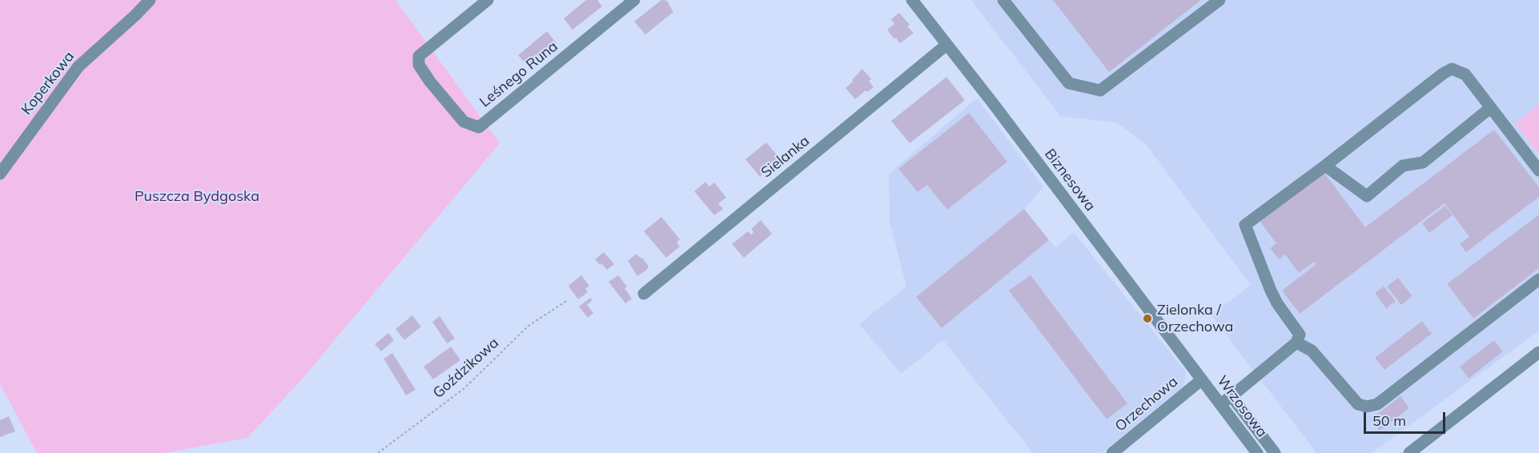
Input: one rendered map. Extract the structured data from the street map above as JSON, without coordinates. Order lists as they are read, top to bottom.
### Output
{
  "streets": {
    "street": [
      "Leśnego Runa",
      "Koperkowa",
      "Sielanka",
      "Biznesowa",
      "Orzechowa",
      "Wrzosowa"
    ],
    "path": ["Goździkowa"]
  },
  "crossings": [
    ["Sielanka", "Biznesowa"],
    ["Biznesowa", "Orzechowa"],
    ["Biznesowa", "Wrzosowa"],
    ["Orzechowa", "Wrzosowa"]
  ],
  "parks": ["Puszcza Bydgoska"],
  "places": ["Zielonka / Orzechowa"],
  "scale_bar": "50 m"
}
